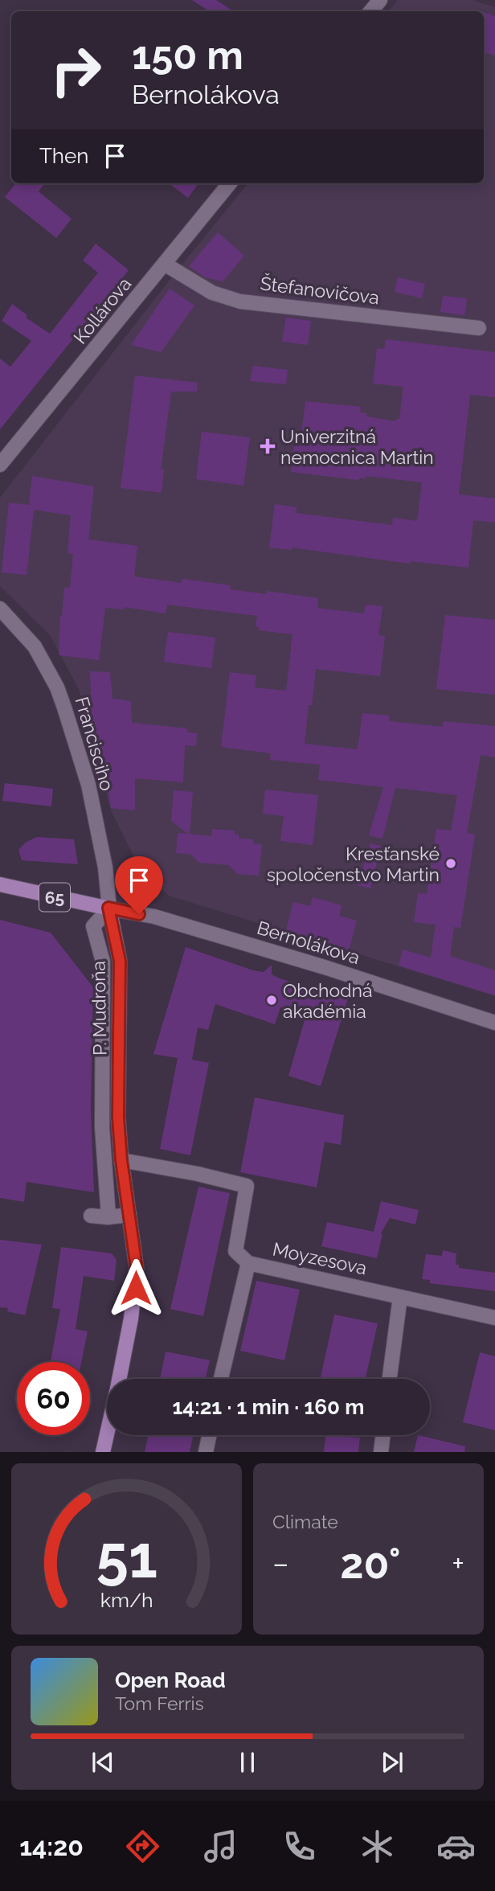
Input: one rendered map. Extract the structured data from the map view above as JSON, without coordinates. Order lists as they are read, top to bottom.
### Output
{
  "streets": {
    "main road": ["65", "P. Mudroňa"],
    "street": [
      "Štefanovičova",
      "Kollárova",
      "Francisciho",
      "Bernolákova",
      "Moyzesova"
    ]
  },
  "crossings": [
    ["Štefanovičova", "Kollárova"],
    ["Francisciho", "65"],
    ["Francisciho", "Bernolákova"],
    ["Francisciho", "P. Mudroňa"],
    ["65", "Bernolákova"],
    ["65", "P. Mudroňa"],
    ["Bernolákova", "P. Mudroňa"],
    ["P. Mudroňa", "Moyzesova"]
  ],
  "places": {
    "health": ["Univerzitná nemocnica Martin"],
    "other": ["Kresťanské spoločenstvo Martin", "Obchodná akadémia"]
  },
  "page": {
    "turn": ["150 m", "Bernolákova"],
    "then": "Then",
    "limit": "60",
    "trip": "14:21 · 1 min · 160 m",
    "tile": "Climate",
    "heat": ["−", "20°", "+"],
    "song": ["Open Road", "Tom Ferris"],
    "tabs": "14:20",
    "gauge": ["51", "km/h"]
  }
}
